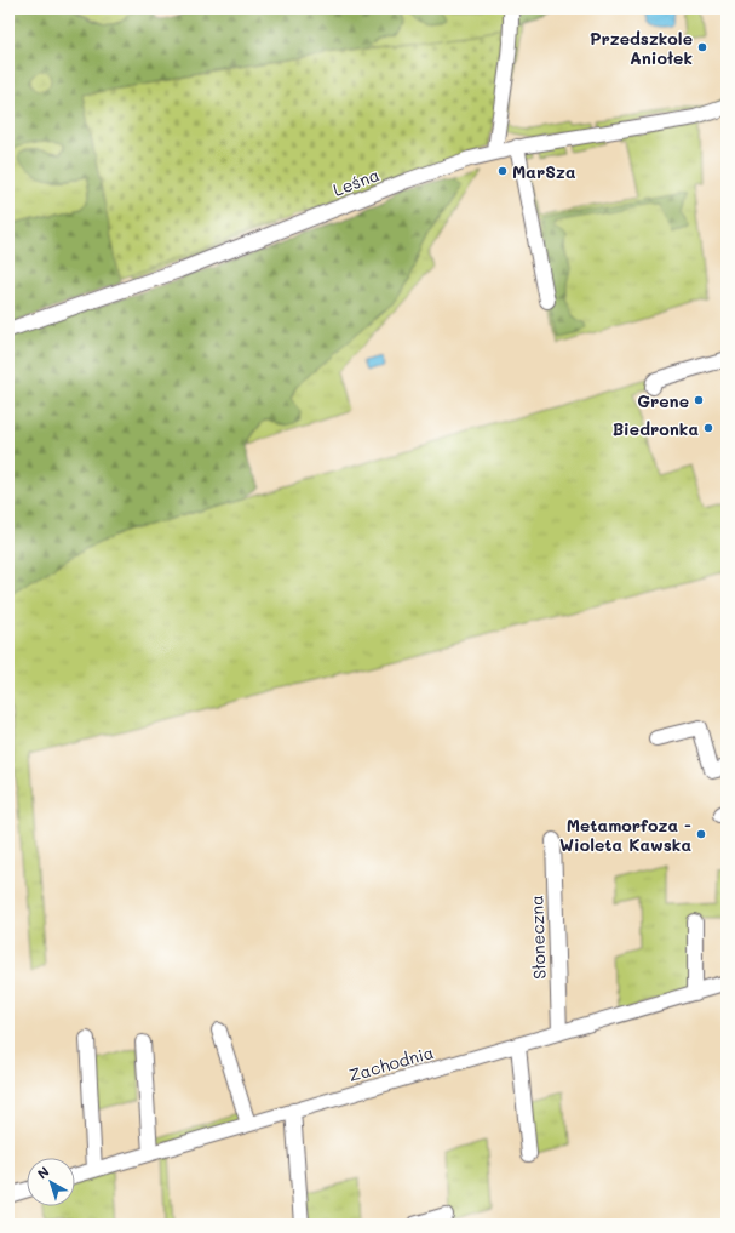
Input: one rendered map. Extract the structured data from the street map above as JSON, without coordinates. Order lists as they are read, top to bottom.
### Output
{
  "streets": {
    "street": ["Leśna", "Słoneczna", "Zachodnia"]
  },
  "crossings": [
    ["Słoneczna", "Zachodnia"]
  ],
  "places": [
    "Przedszkole Aniołek",
    "MarSza",
    "Grene",
    "Biedronka",
    "Metamorfoza - Wioleta Kawska"
  ],
  "north": "top left"
}
